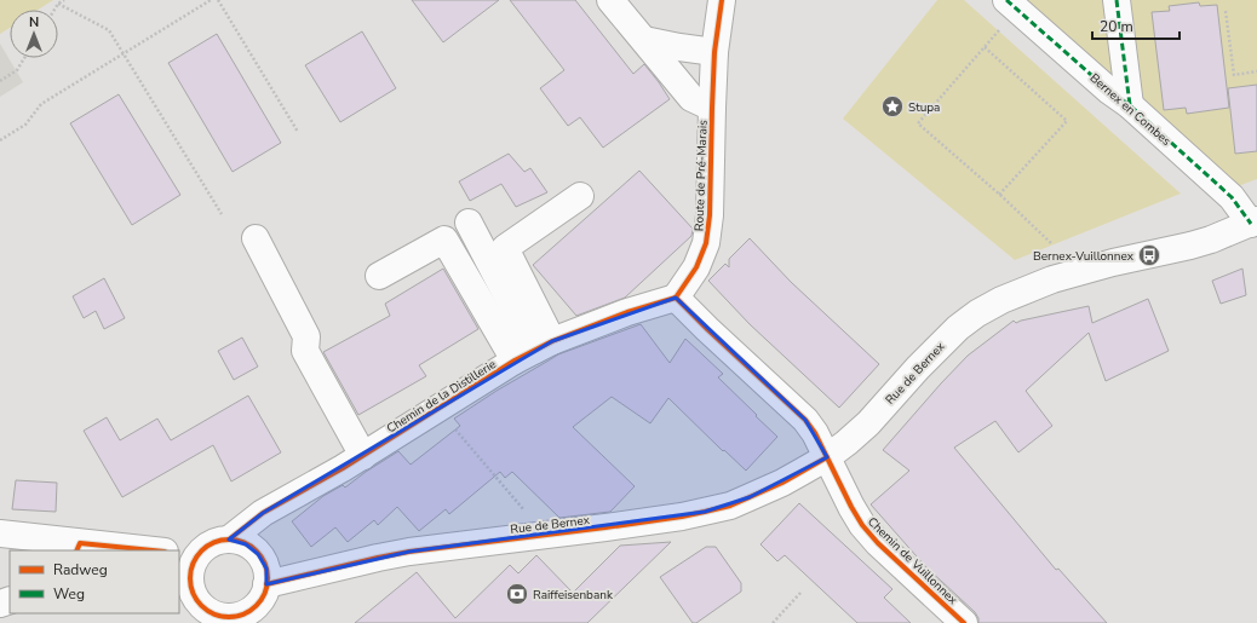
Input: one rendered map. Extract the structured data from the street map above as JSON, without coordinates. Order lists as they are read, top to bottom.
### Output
{
  "streets": {
    "street": [
      "Bernex en Combes",
      "Route de Pré-Marais",
      "Rue de Bernex",
      "Chemin de la Distillerie",
      "Chemin de Vuillonnex"
    ]
  },
  "crossings": [
    ["Bernex en Combes", "Rue de Bernex"],
    ["Route de Pré-Marais", "Chemin de la Distillerie"],
    ["Rue de Bernex", "Chemin de la Distillerie"],
    ["Rue de Bernex", "Chemin de Vuillonnex"]
  ],
  "places": {
    "place": ["Stupa"],
    "bus stop": ["Bernex-Vuillonnex"],
    "bank": ["Raiffeisenbank"]
  },
  "legend": ["Radweg", "Weg"],
  "scale_bar": "20 m",
  "north": "top"
}
